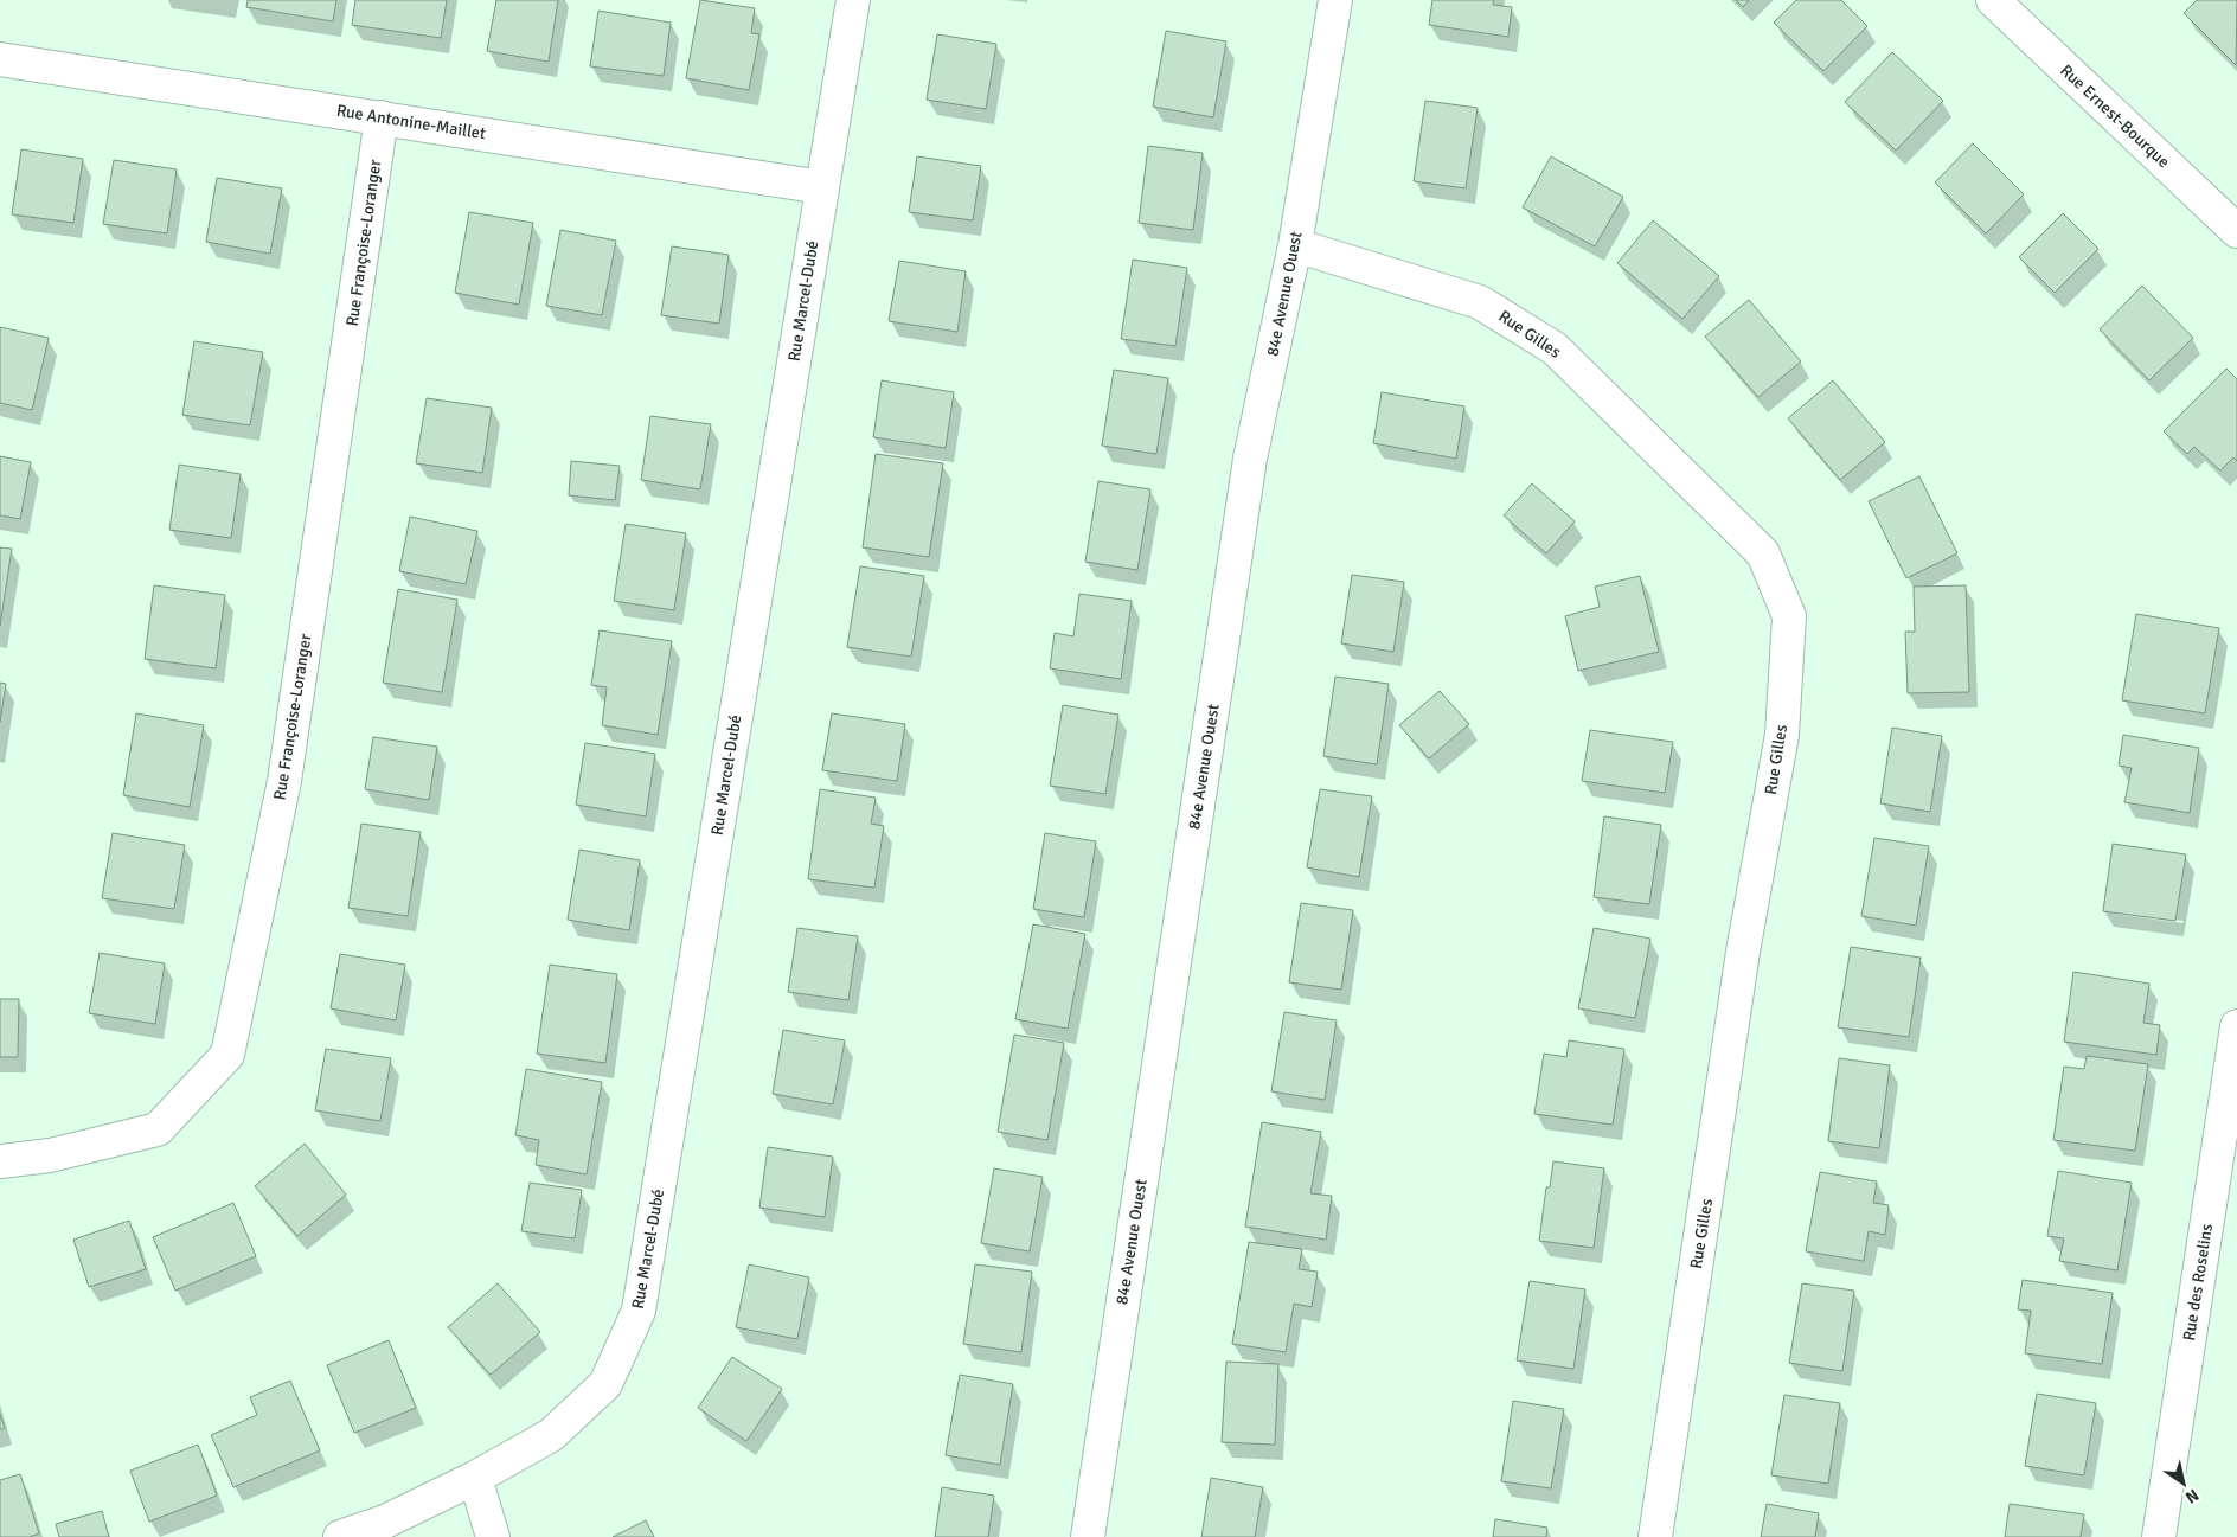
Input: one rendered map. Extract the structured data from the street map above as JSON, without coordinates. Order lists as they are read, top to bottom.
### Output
{
  "streets": {
    "street": [
      "Rue Ernest-Bourque",
      "Rue Antonine-Maillet",
      "Rue Françoise-Loranger",
      "84e Avenue Ouest",
      "Rue Marcel-Dubé",
      "Rue Gilles",
      "Rue des Roselins"
    ]
  },
  "crossings": [
    ["Rue Antonine-Maillet", "Rue Françoise-Loranger"],
    ["Rue Antonine-Maillet", "Rue Marcel-Dubé"],
    ["84e Avenue Ouest", "Rue Gilles"]
  ],
  "north": "bottom right"
}
